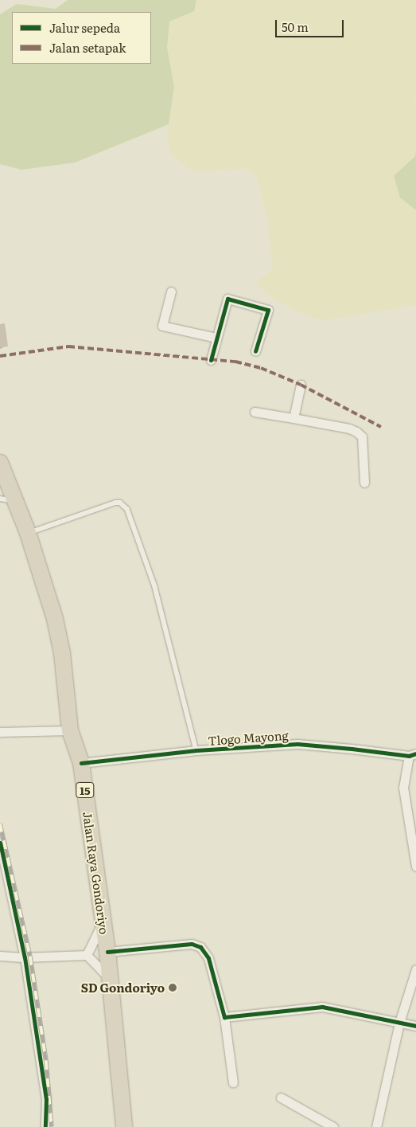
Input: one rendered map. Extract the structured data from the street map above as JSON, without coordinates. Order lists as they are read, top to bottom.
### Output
{
  "streets": {
    "highway": ["15", "Jalan Raya Gondoriyo"],
    "street": ["Tlogo Mayong"]
  },
  "crossings": [
    ["Tlogo Mayong", "Jalan Raya Gondoriyo"]
  ],
  "places": ["SD Gondoriyo"],
  "legend": ["Jalur sepeda", "Jalan setapak"],
  "scale_bar": "50 m"
}
